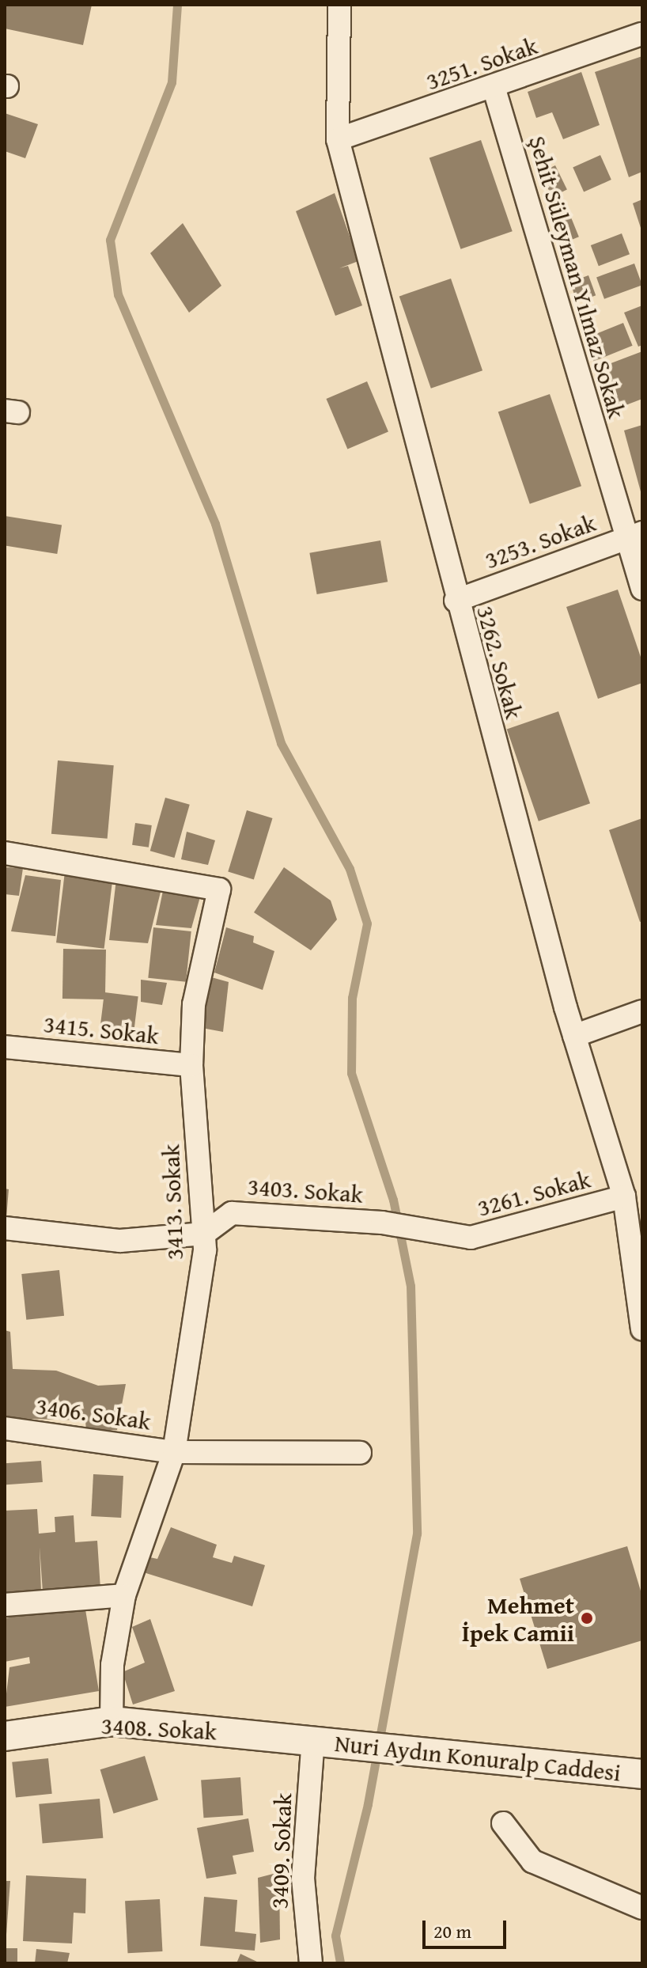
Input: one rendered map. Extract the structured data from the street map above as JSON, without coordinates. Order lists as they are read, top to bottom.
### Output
{
  "streets": {
    "street": [
      "3251. Sokak",
      "Şehit Süleyman Yılmaz Sokak",
      "3253. Sokak",
      "3262. Sokak",
      "3415. Sokak",
      "3403. Sokak",
      "3261. Sokak",
      "3413. Sokak",
      "3406. Sokak",
      "3408. Sokak",
      "Nuri Aydın Konuralp Caddesi",
      "3409. Sokak"
    ]
  },
  "crossings": [
    ["3251. Sokak", "Şehit Süleyman Yılmaz Sokak"],
    ["3251. Sokak", "3262. Sokak"],
    ["Şehit Süleyman Yılmaz Sokak", "3253. Sokak"],
    ["3253. Sokak", "3262. Sokak"],
    ["3262. Sokak", "3261. Sokak"],
    ["3415. Sokak", "3413. Sokak"],
    ["3403. Sokak", "3261. Sokak"],
    ["3403. Sokak", "3413. Sokak"],
    ["3413. Sokak", "3406. Sokak"],
    ["3413. Sokak", "3408. Sokak"],
    ["3408. Sokak", "Nuri Aydın Konuralp Caddesi"],
    ["3408. Sokak", "3409. Sokak"],
    ["Nuri Aydın Konuralp Caddesi", "3409. Sokak"]
  ],
  "places": ["Mehmet İpek Camii"],
  "scale_bar": "20 m"
}
